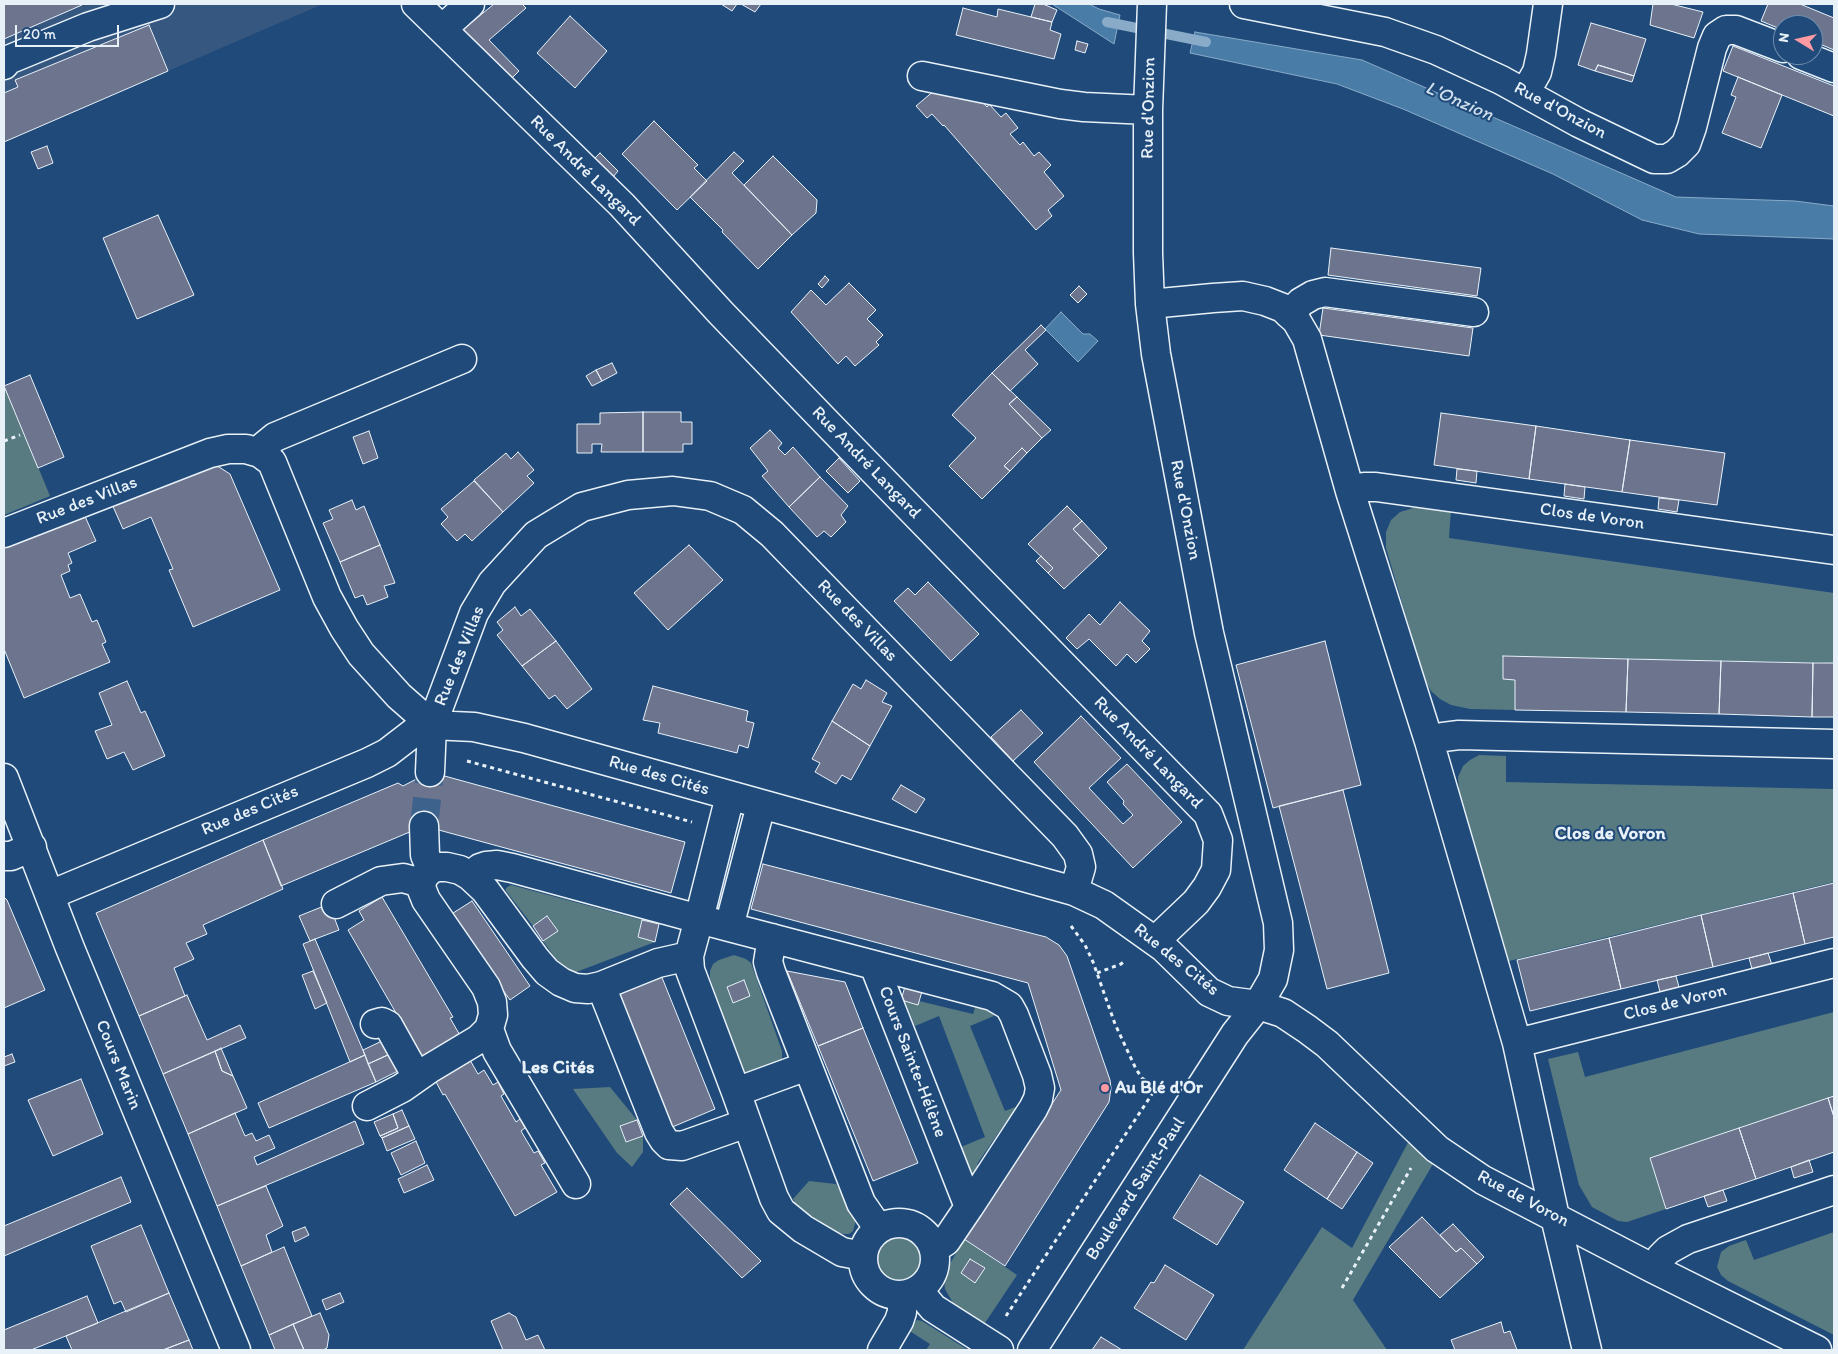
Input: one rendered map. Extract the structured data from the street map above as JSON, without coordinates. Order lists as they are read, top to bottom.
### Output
{
  "streets": {
    "street": [
      "Rue d'Onzion",
      "Rue André Langard",
      "Rue des Villas",
      "Clos de Voron",
      "Rue des Cités",
      "Cours Sainte-Hélène",
      "Cours Marin",
      "Boulevard Saint-Paul",
      "Rue de Voron"
    ]
  },
  "crossings": [
    ["Rue d'Onzion", "Rue des Cités"],
    ["Rue d'Onzion", "Boulevard Saint-Paul"],
    ["Rue d'Onzion", "Rue de Voron"],
    ["Rue André Langard", "Rue des Cités"],
    ["Rue des Villas", "Rue des Cités"],
    ["Rue des Cités", "Cours Marin"],
    ["Rue des Cités", "Boulevard Saint-Paul"],
    ["Rue des Cités", "Rue de Voron"],
    ["Boulevard Saint-Paul", "Rue de Voron"]
  ],
  "districts": ["Clos de Voron", "Les Cités"],
  "water": ["L'Onzion"],
  "places": ["Au Blé d'Or"],
  "scale_bar": "20 m",
  "north": "left"
}
